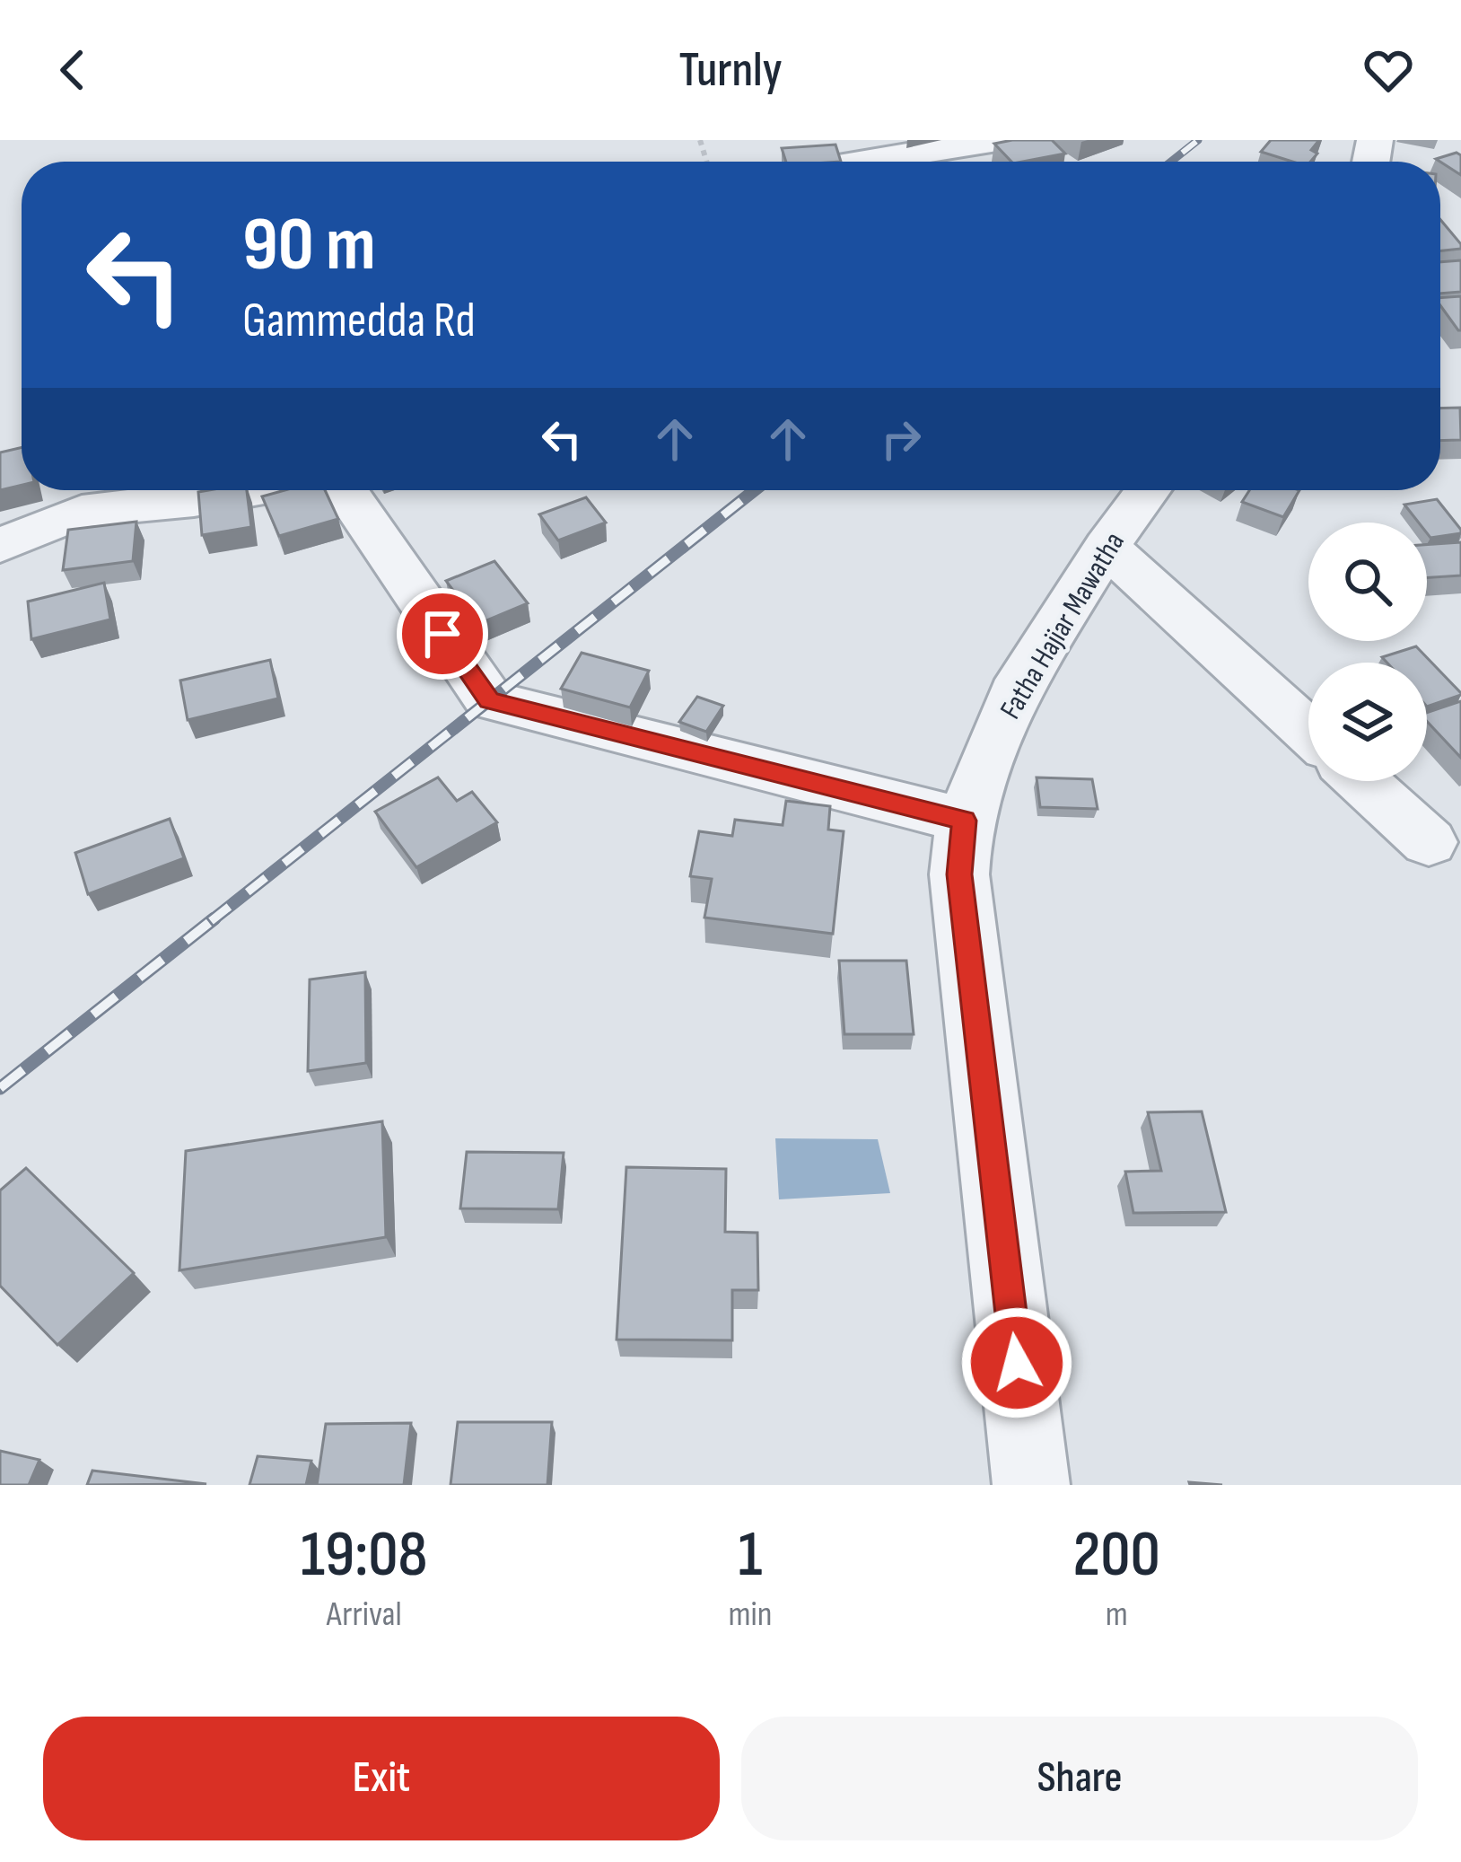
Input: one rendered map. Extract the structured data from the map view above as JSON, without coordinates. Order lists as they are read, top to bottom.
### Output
{
  "streets": {
    "street": ["Fatha Hajiar Mawatha"]
  },
  "page": {
    "header": "Turnly",
    "turn": ["90 m", "Gammedda Rd"],
    "eta": [
      "19:08",
      "Arrival",
      "1",
      "min",
      "200",
      "m"
    ],
    "buttons": ["Exit", "Share"]
  }
}
